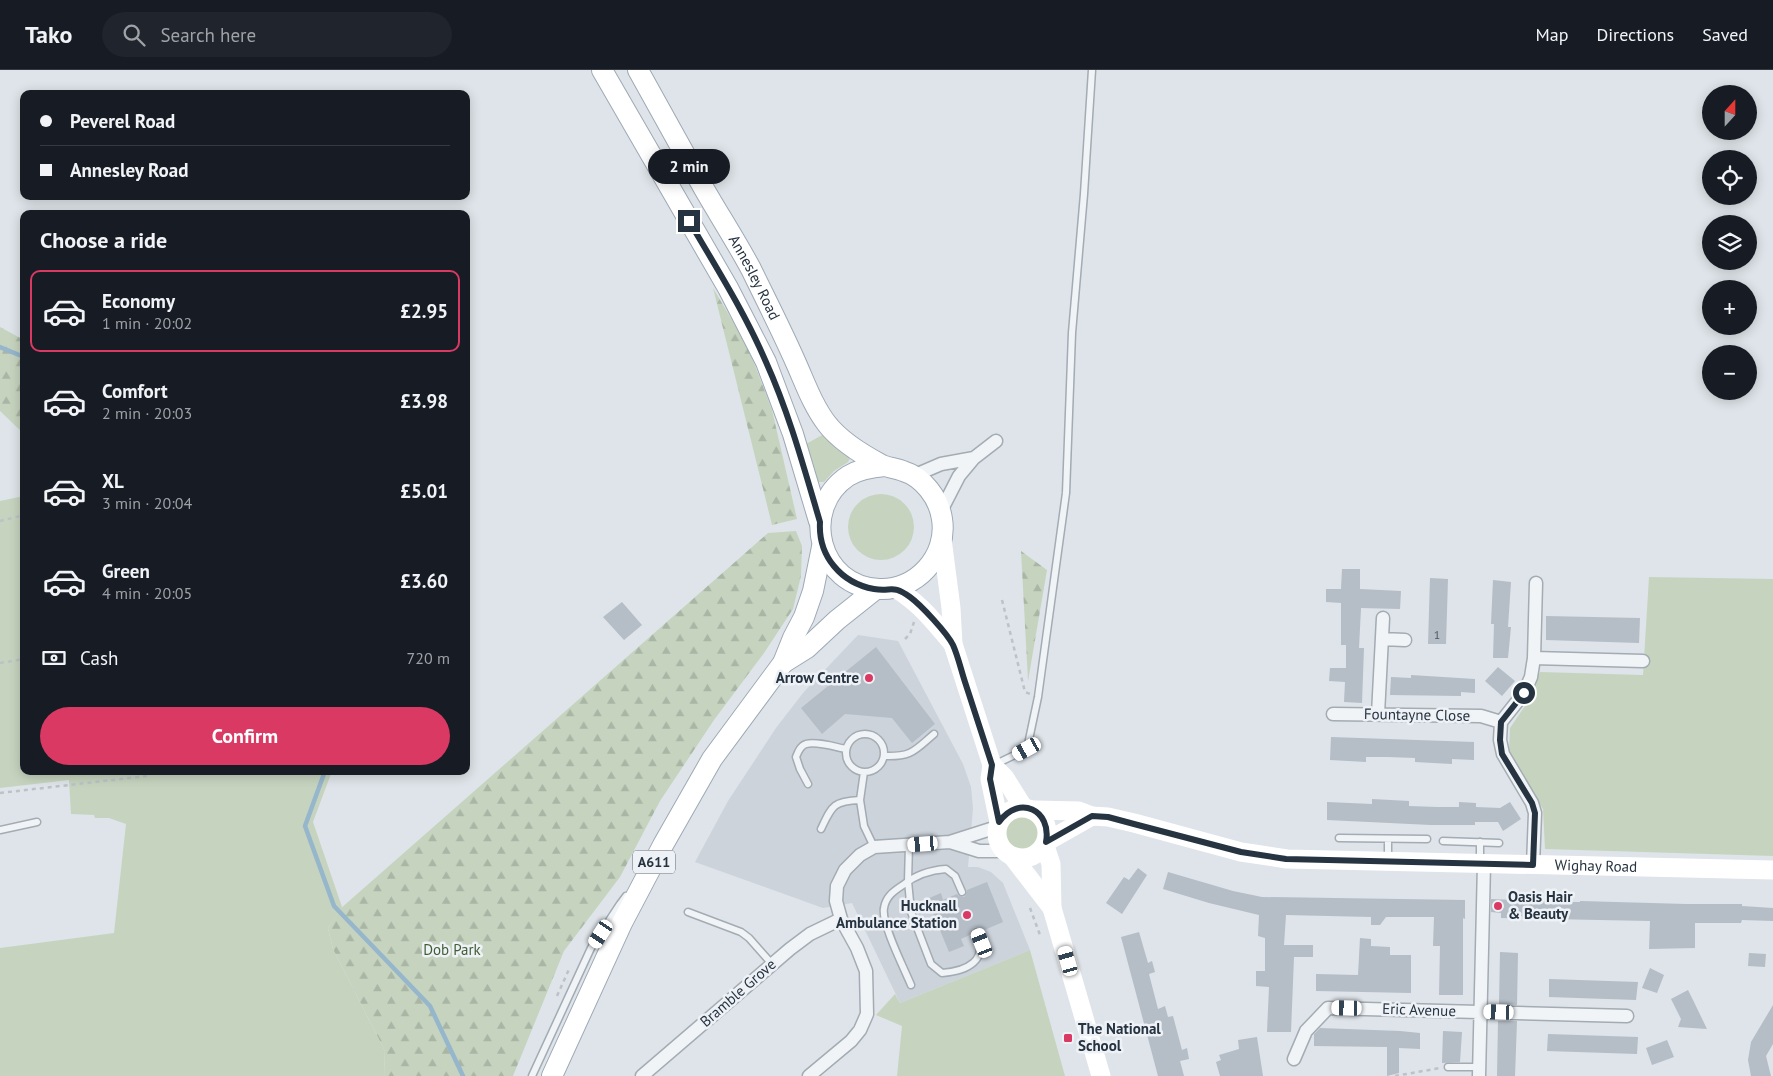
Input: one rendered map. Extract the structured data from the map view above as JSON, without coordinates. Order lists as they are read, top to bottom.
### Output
{
  "streets": {
    "main road": ["Annesley Road", "A611", "Wighay Road"],
    "street": ["Fountayne Close", "Bramble Grove", "Eric Avenue"]
  },
  "crossings": [
    ["Annesley Road", "A611"]
  ],
  "parks": ["Dob Park"],
  "places": {
    "other": ["Arrow Centre", "Oasis Hair & Beauty", "Hucknall Ambulance Station"],
    "transit": ["The National School"]
  },
  "house_numbers": ["1"],
  "north": "top",
  "page": {
    "header": "Tako",
    "search": "Search here",
    "nav": ["Map", "Directions", "Saved"],
    "map_buttons": ["+", "−"],
    "banner": ["Peverel Road", "Annesley Road"],
    "bubble": "2 min",
    "heading": "Choose a ride",
    "list": [
      {
        "name": "Economy",
        "note": "1 min · 20:02",
        "value": "£2.95"
      },
      {
        "name": "Comfort",
        "note": "2 min · 20:03",
        "value": "£3.98"
      },
      {
        "name": "XL",
        "note": "3 min · 20:04",
        "value": "£5.01"
      },
      {
        "name": "Green",
        "note": "4 min · 20:05",
        "value": "£3.60"
      }
    ],
    "pay": ["Cash", "720 m"],
    "buttons": "Confirm"
  }
}
